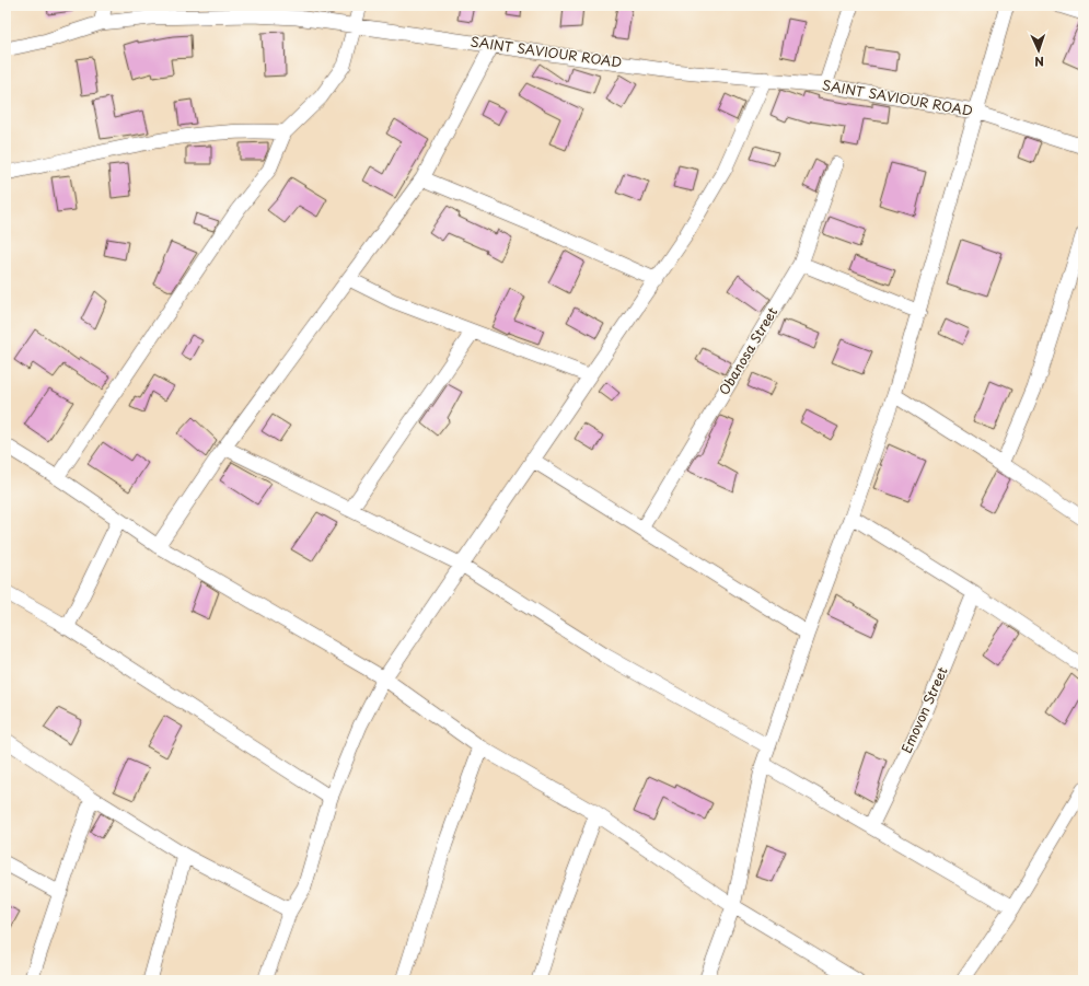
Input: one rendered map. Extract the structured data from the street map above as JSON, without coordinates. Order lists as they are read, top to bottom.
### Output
{
  "streets": {
    "street": ["SAINT SAVIOUR ROAD", "Obanosa Street", "Emovon Street"]
  },
  "north": "bottom"
}
